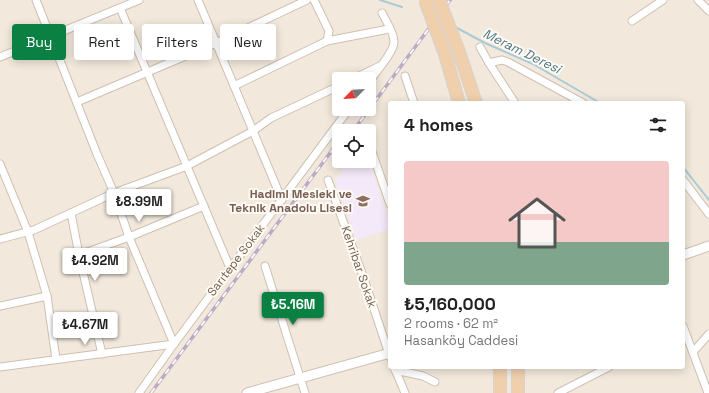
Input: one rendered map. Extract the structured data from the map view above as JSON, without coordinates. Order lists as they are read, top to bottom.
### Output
{
  "streets": {
    "street": ["Sarıtepe Sokak", "Kehribar Sokak"]
  },
  "water": ["Meram Deresi"],
  "places": {
    "school or university": ["Hadimi Mesleki ve Teknik Anadolu Lisesi"]
  },
  "north": "bottom left",
  "page": {
    "chip": [
      "Buy",
      "Rent",
      "Filters",
      "New"
    ],
    "heading": "4 homes",
    "list": [
      {
        "name": "₺5,160,000",
        "note": "2 rooms · 62 m² · Hasanköy Caddesi"
      }
    ],
    "price": [
      "₺8.99M",
      "₺4.92M",
      "₺5.16M",
      "₺4.67M"
    ]
  }
}
